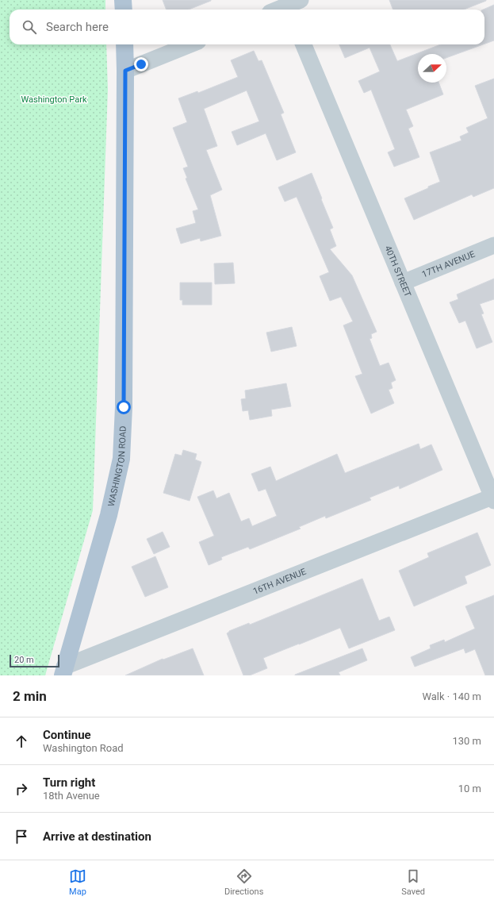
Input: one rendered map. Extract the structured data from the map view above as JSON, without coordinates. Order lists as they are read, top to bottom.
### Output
{
  "streets": {
    "main road": ["WASHINGTON ROAD"],
    "street": ["17TH AVENUE", "40TH STREET", "16TH AVENUE"]
  },
  "crossings": [
    ["17TH AVENUE", "40TH STREET"],
    ["40TH STREET", "16TH AVENUE"],
    ["WASHINGTON ROAD", "16TH AVENUE"]
  ],
  "parks": ["Washington Park"],
  "scale_bar": "20 m",
  "north": "right",
  "page": {
    "search": "Search here",
    "scale": "20 m",
    "heading": ["2 min", "Walk · 140 m"],
    "list": [
      ["Continue", "Washington Road", "130 m"],
      ["Turn right", "18th Avenue", "10 m"],
      "Arrive at destination"
    ],
    "nav": ["Map", "Directions", "Saved"]
  }
}
